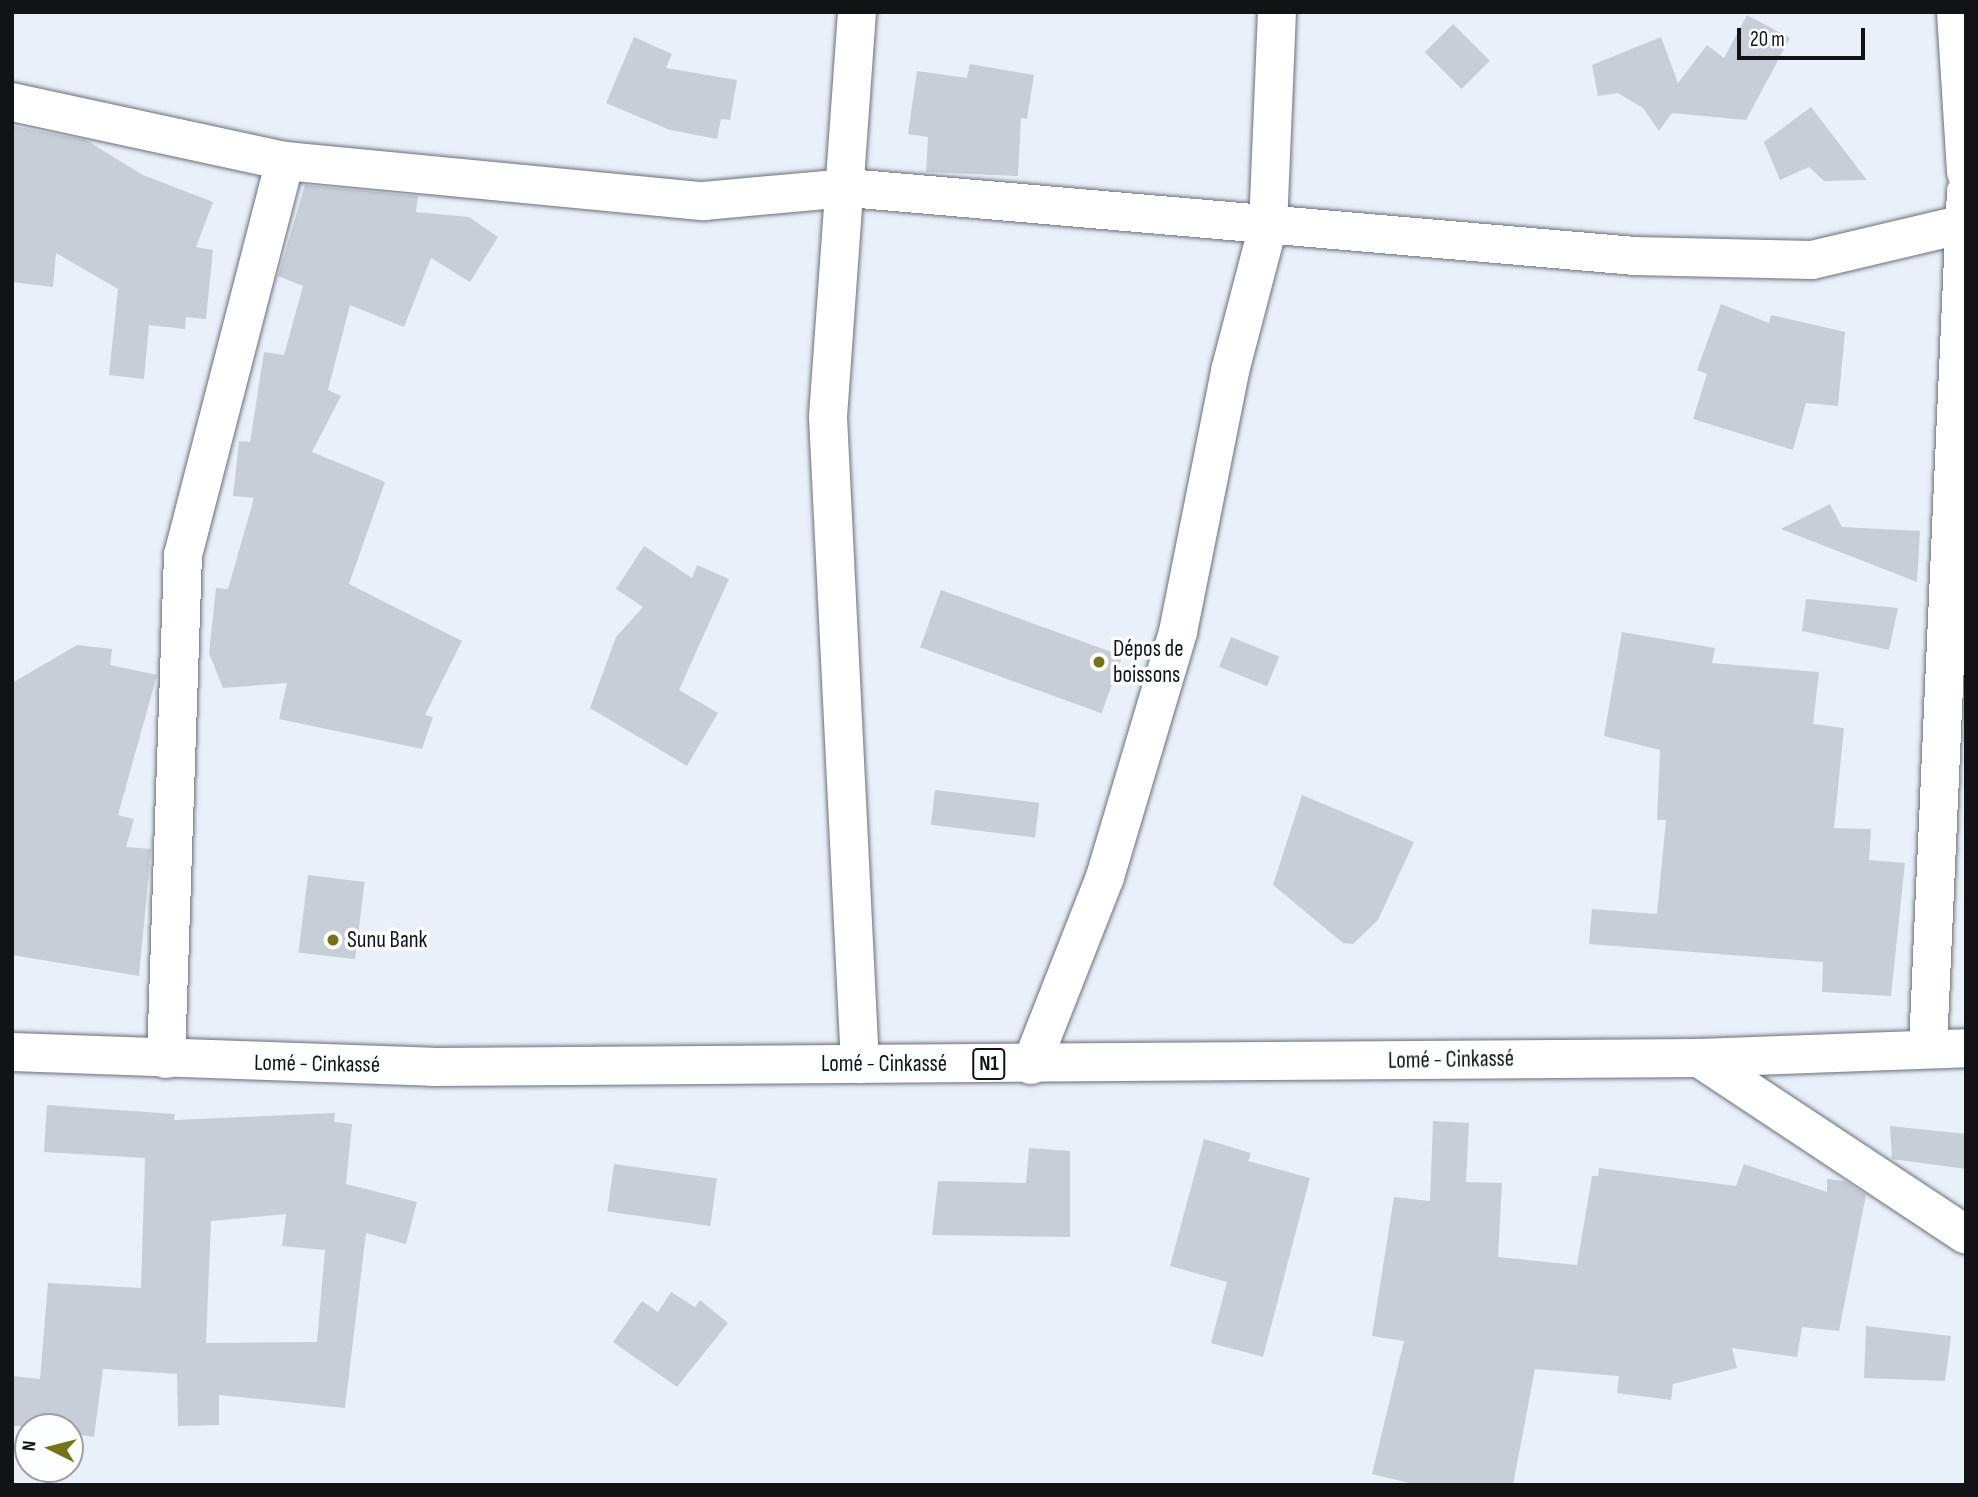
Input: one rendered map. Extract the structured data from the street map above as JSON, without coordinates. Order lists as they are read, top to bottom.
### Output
{
  "streets": {
    "main road": ["Lomé - Cinkassé", "N1"]
  },
  "places": ["Dépos de boissons", "Sunu Bank"],
  "scale_bar": "20 m",
  "north": "left"
}
